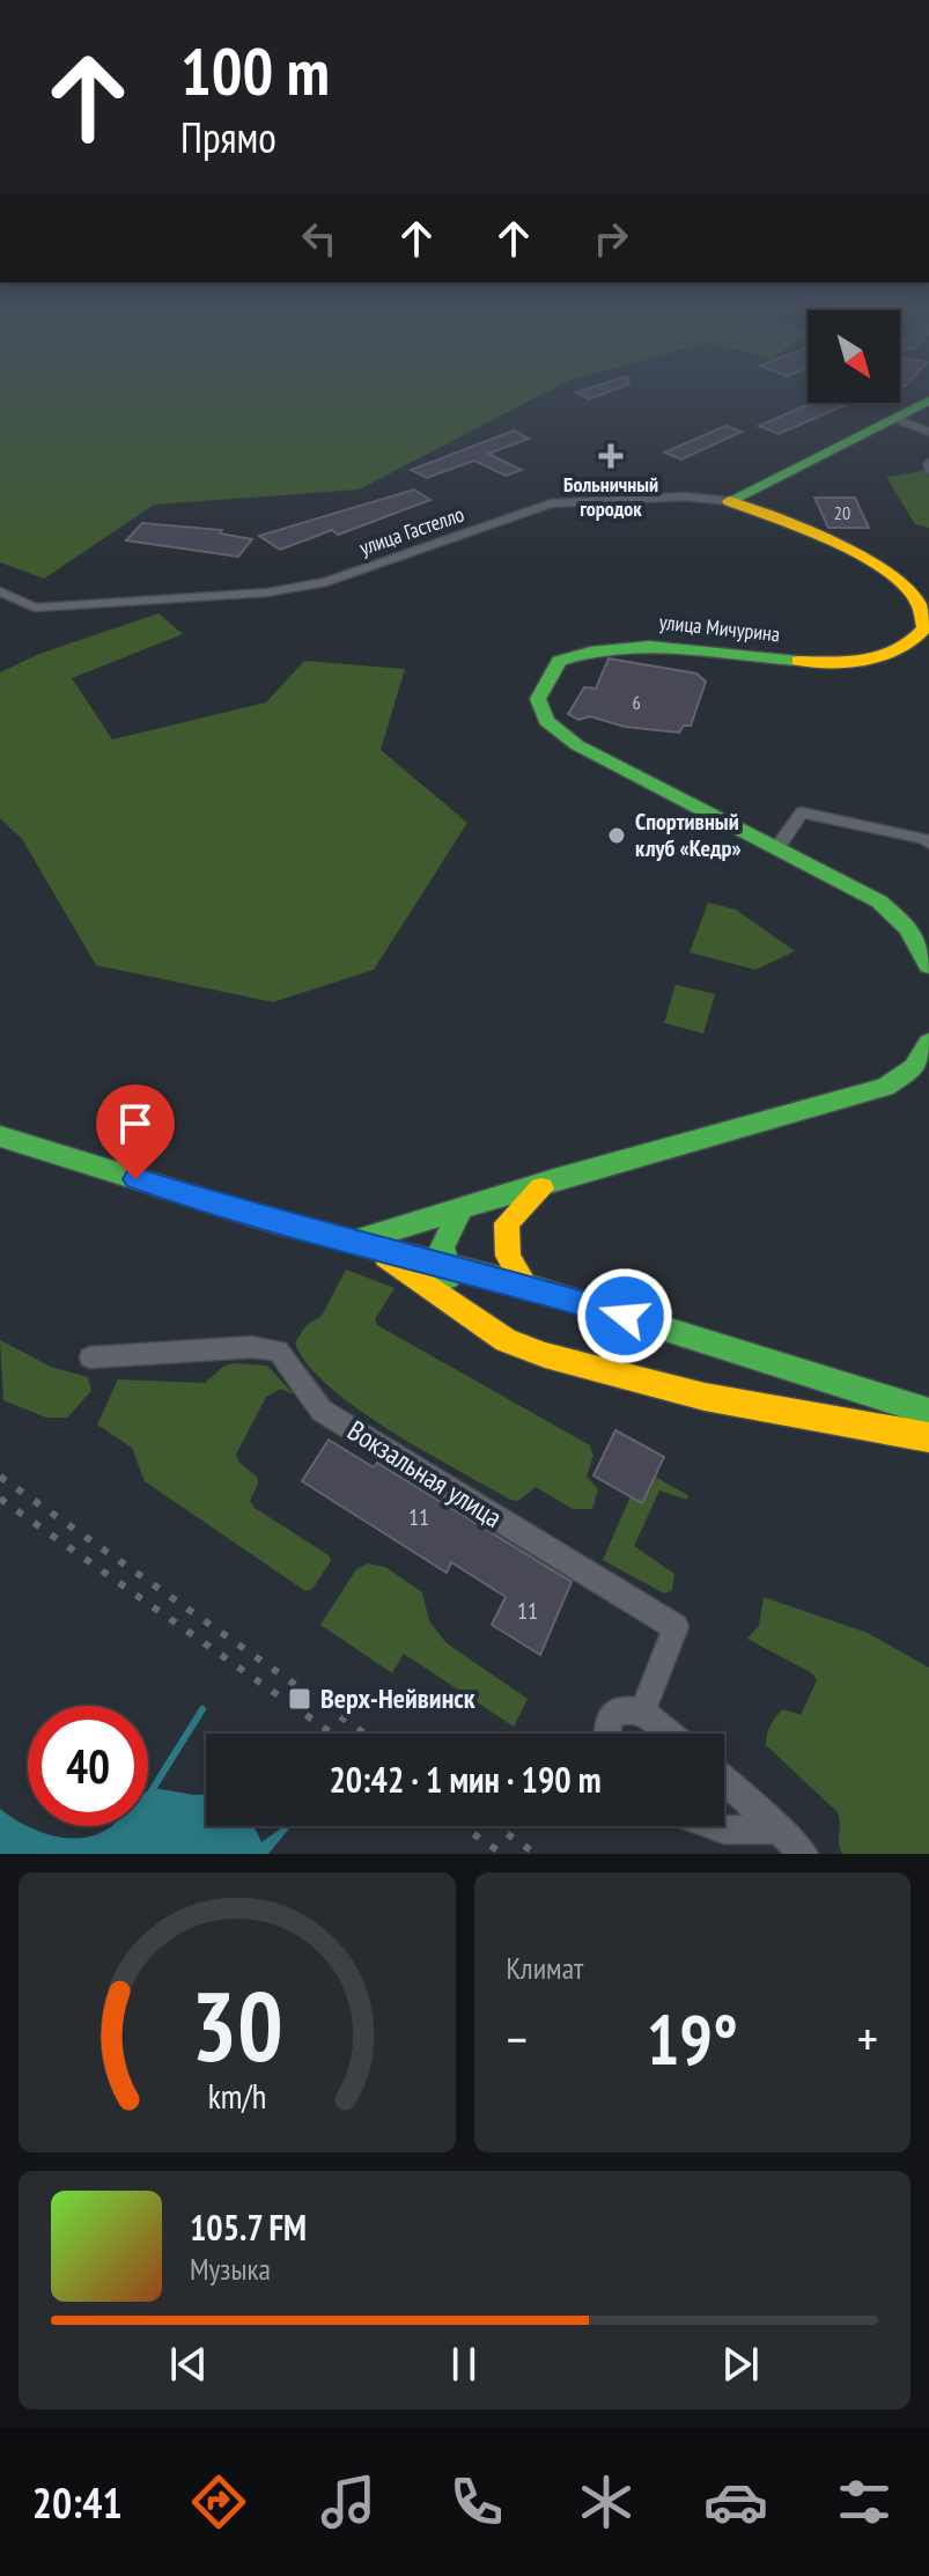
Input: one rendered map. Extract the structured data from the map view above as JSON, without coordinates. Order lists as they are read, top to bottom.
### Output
{
  "streets": {
    "street": ["улица Гастелло", "улица Мичурина", "Вокзальная улица"]
  },
  "crossings": [
    ["улица Гастелло", "улица Мичурина"]
  ],
  "places": {
    "health": ["Больничный городок"],
    "other": ["Спортивный клуб «Кедр»"],
    "transit": ["Верх-Нейвинск"]
  },
  "house_numbers": [
    "20",
    "6",
    "11",
    "11"
  ],
  "north": "bottom right",
  "page": {
    "turn": ["100 m", "Прямо"],
    "limit": "40",
    "trip": "20:42 · 1 мин · 190 m",
    "tile": "Климат",
    "heat": ["−", "19°", "+"],
    "song": ["105.7 FM", "Музыка"],
    "tabs": "20:41",
    "gauge": ["30", "km/h"]
  }
}
